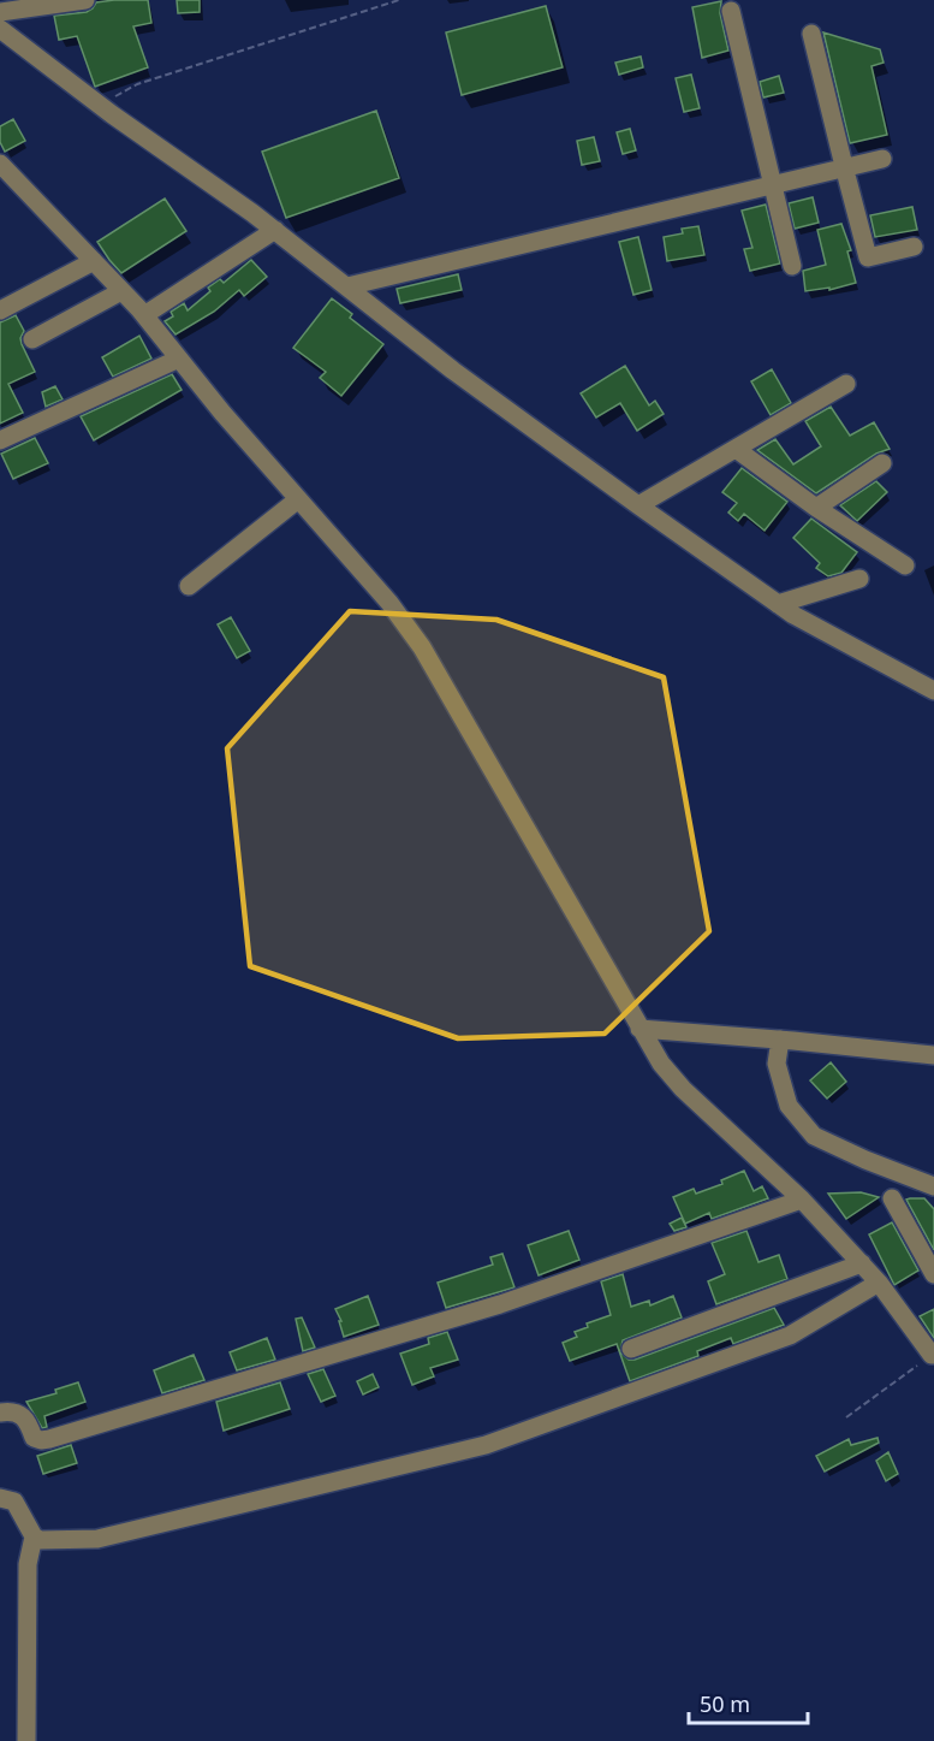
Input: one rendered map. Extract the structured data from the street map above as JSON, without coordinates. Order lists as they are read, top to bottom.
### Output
{
  "scale_bar": "50 m"
}
